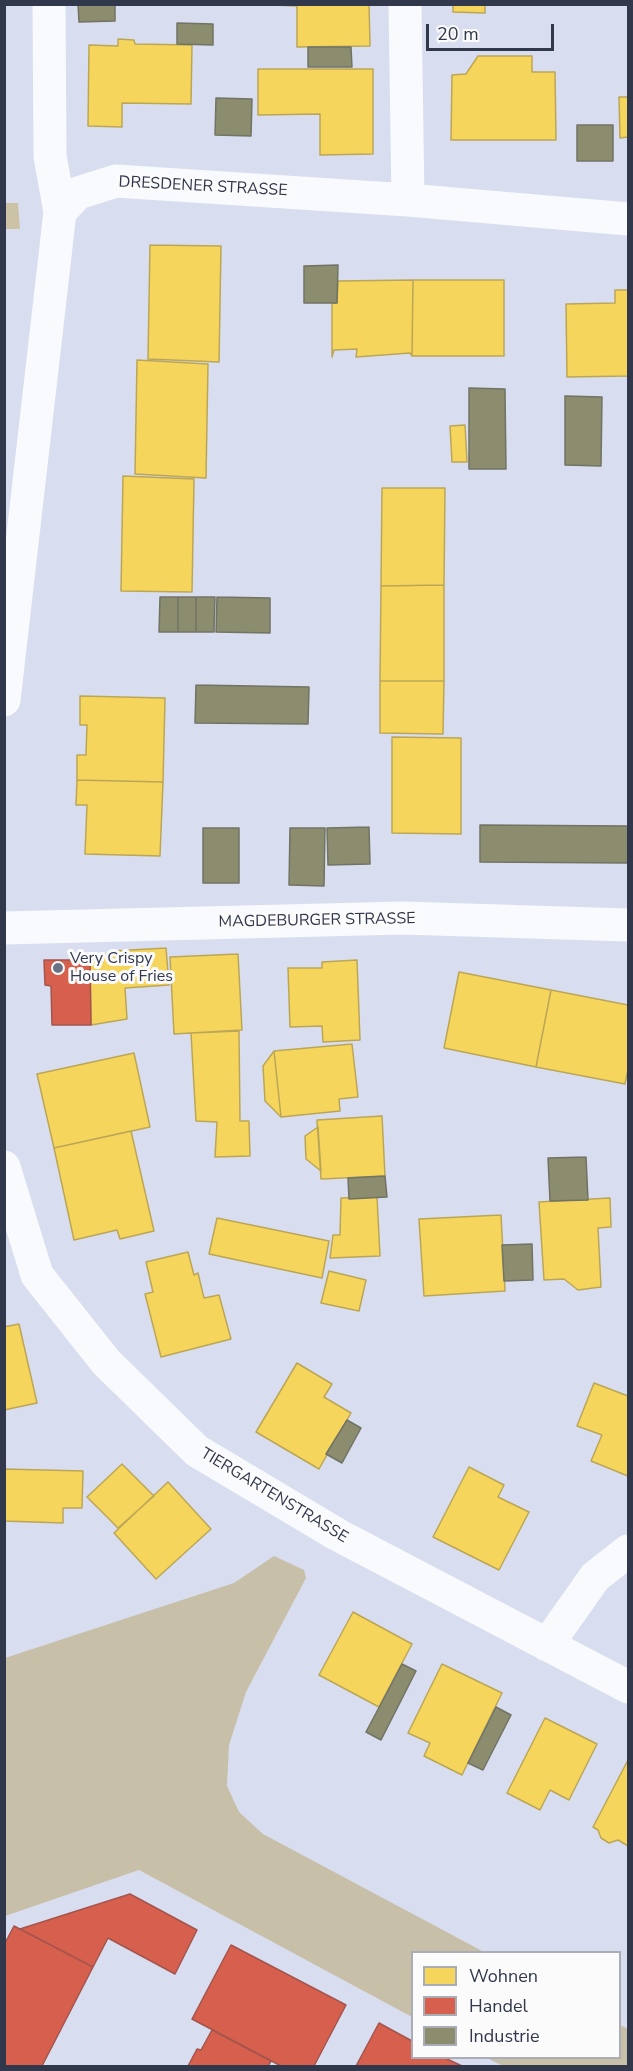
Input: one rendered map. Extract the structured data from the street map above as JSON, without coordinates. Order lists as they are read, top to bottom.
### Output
{
  "streets": {
    "street": ["DRESDENER STRASSE", "MAGDEBURGER STRASSE", "TIERGARTENSTRASSE"]
  },
  "places": ["Very Crispy House of Fries"],
  "legend": ["Wohnen", "Handel", "Industrie"],
  "scale_bar": "20 m"
}
